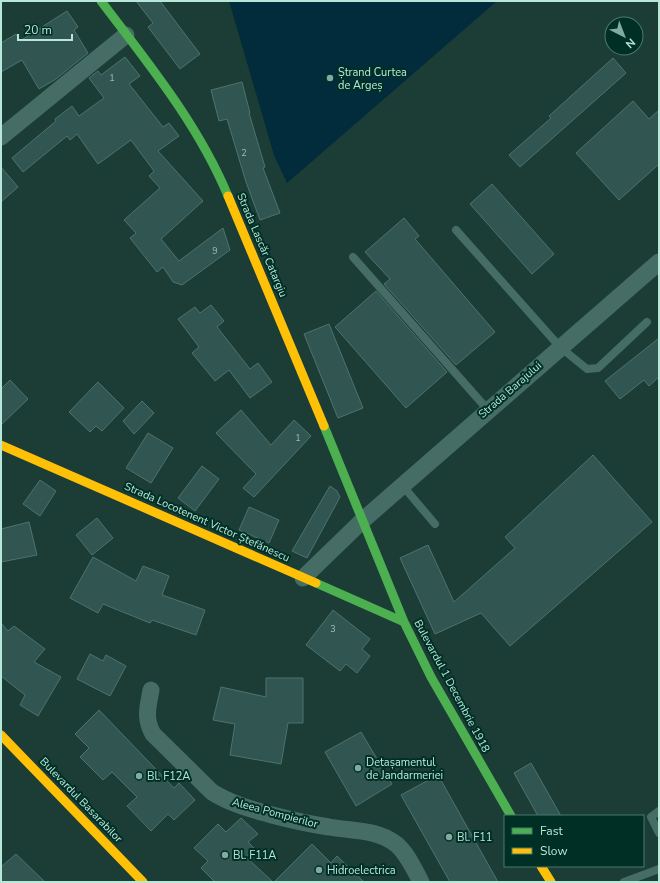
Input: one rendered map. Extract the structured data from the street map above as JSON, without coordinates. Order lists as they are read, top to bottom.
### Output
{
  "streets": {
    "main road": [
      "Strada Lascăr Catargiu",
      "Strada Locotenent Victor Ștefănescu",
      "Bulevardul 1 Decembrie 1918",
      "Bulevardul Basarabilor"
    ],
    "street": ["Strada Barajului", "Aleea Pompierilor"]
  },
  "crossings": [
    ["Strada Lascăr Catargiu", "Strada Barajului"],
    ["Strada Lascăr Catargiu", "Bulevardul 1 Decembrie 1918"],
    ["Strada Barajului", "Strada Locotenent Victor Ștefănescu"],
    ["Strada Barajului", "Bulevardul 1 Decembrie 1918"],
    ["Strada Locotenent Victor Ștefănescu", "Bulevardul 1 Decembrie 1918"]
  ],
  "places": [
    "Ștrand Curtea de Argeș",
    "Detașamentul de Jandarmeriei",
    "Bl. F12A",
    "Bl. F11",
    "Bl. F11A",
    "Hidroelectrica"
  ],
  "house_numbers": [
    "1",
    "2",
    "9",
    "1",
    "3"
  ],
  "legend": ["Fast", "Slow"],
  "scale_bar": "20 m",
  "north": "bottom right"
}
